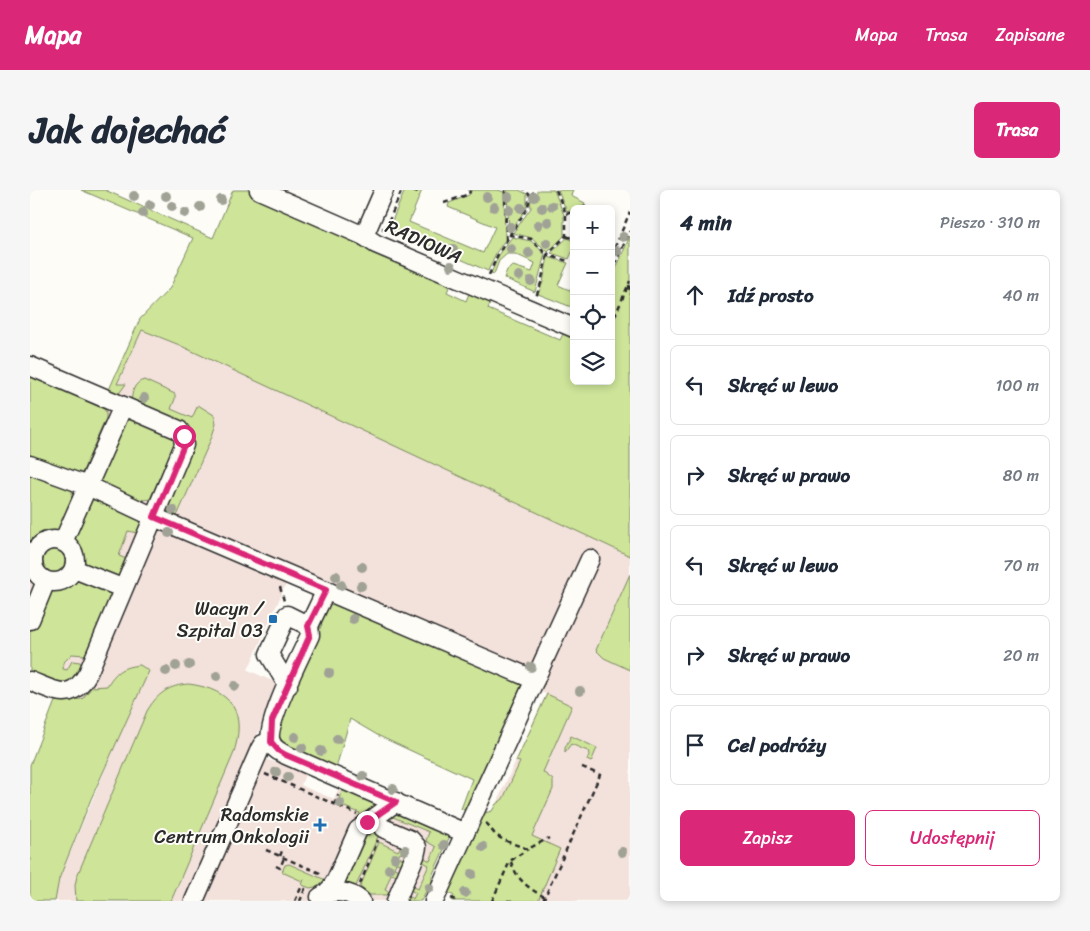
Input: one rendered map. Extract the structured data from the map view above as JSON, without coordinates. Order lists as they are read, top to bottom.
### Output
{
  "streets": {
    "street": ["RADIOWA"]
  },
  "places": {
    "transit": ["Wacyn / Szpital 03"],
    "health": ["Radomskie Centrum Onkologii"]
  },
  "page": {
    "header": "Mapa",
    "nav": ["Mapa", "Trasa", "Zapisane"],
    "title": "Jak dojechać",
    "buttons": [
      "Trasa",
      ["Zapisz", "Udostępnij"]
    ],
    "heading": ["4 min", "Pieszo · 310 m"],
    "map_buttons": ["+", "−"],
    "list": [
      ["Idź prosto", "40 m"],
      ["Skręć w lewo", "100 m"],
      ["Skręć w prawo", "80 m"],
      ["Skręć w lewo", "70 m"],
      ["Skręć w prawo", "20 m"],
      "Cel podróży"
    ]
  }
}
